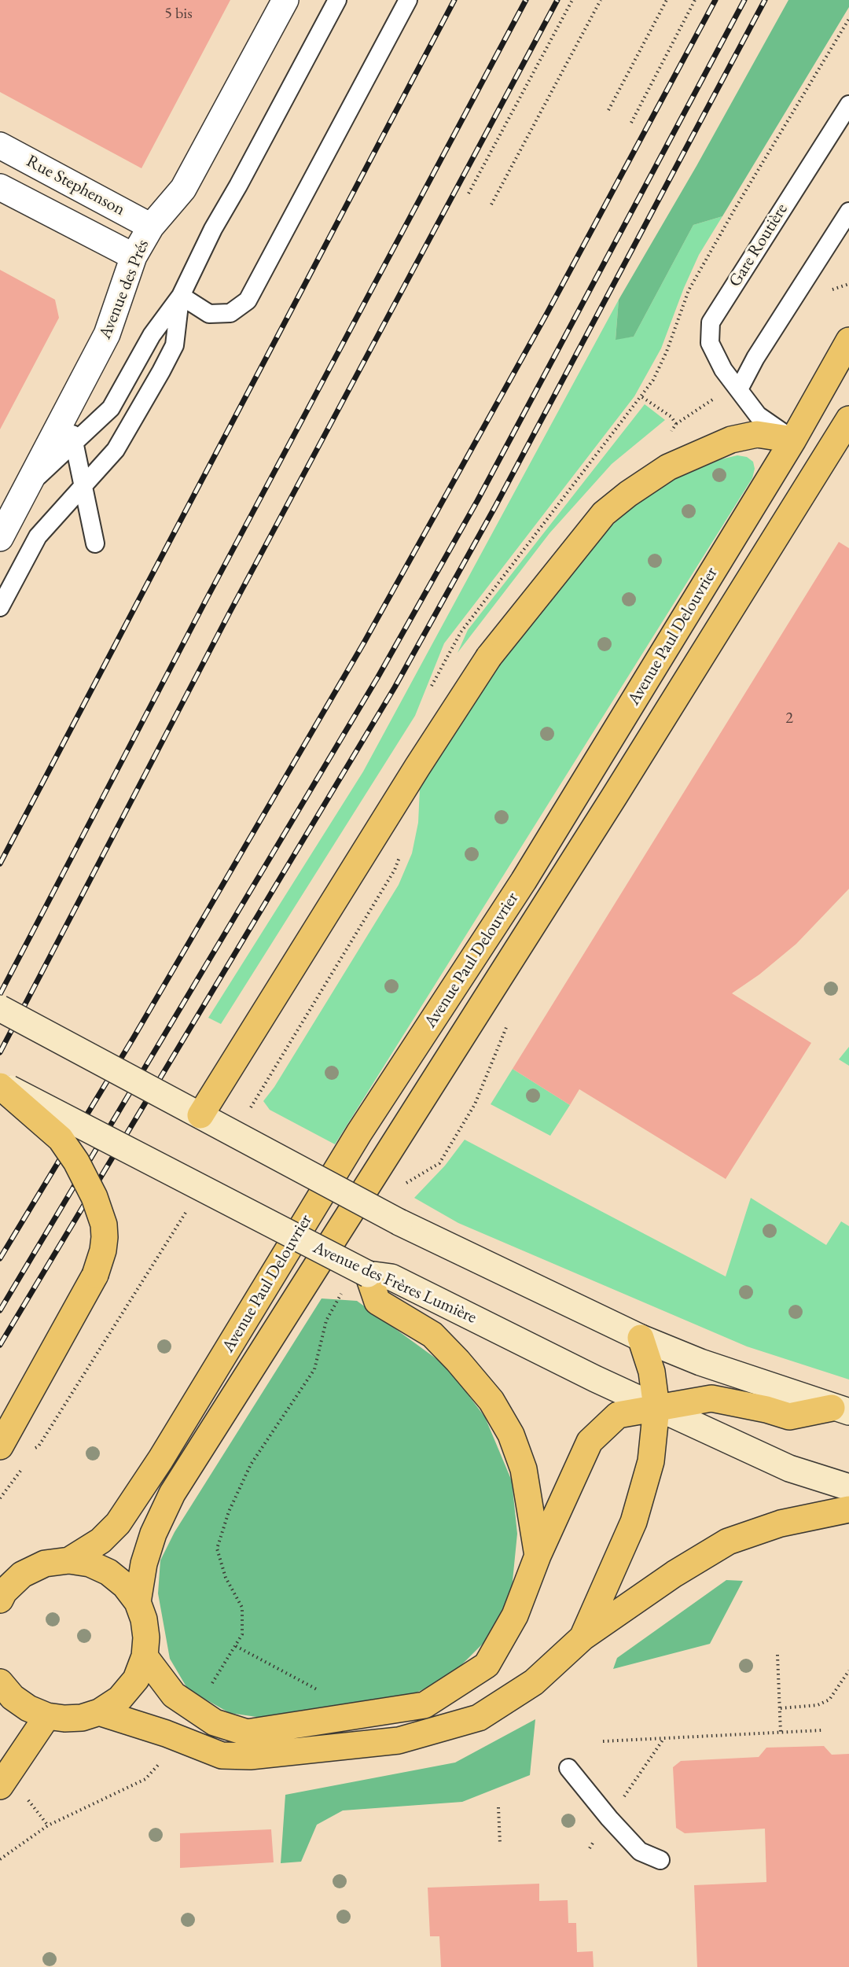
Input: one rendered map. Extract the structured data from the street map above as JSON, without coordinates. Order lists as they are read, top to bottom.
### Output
{
  "streets": {
    "main road": ["Avenue Paul Delouvrier", "Avenue des Frères Lumière"],
    "street": ["Rue Stephenson", "Avenue des Prés"],
    "lane": ["Gare Routière"]
  },
  "crossings": [
    ["Rue Stephenson", "Avenue des Prés"],
    ["Gare Routière", "Avenue Paul Delouvrier"]
  ],
  "house_numbers": ["5 bis", "2"]
}
